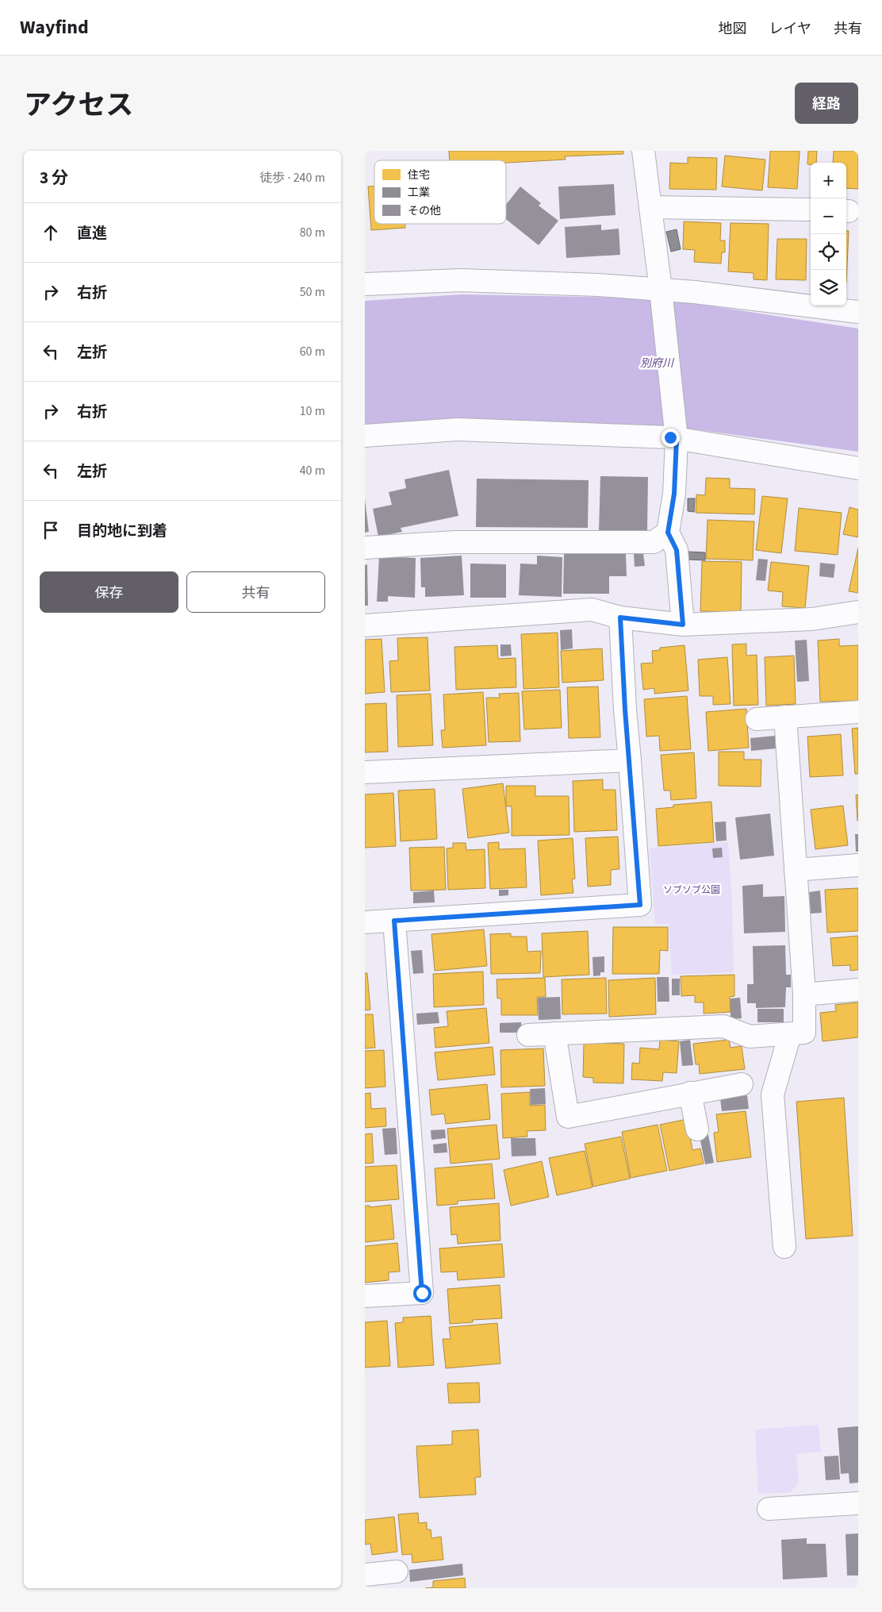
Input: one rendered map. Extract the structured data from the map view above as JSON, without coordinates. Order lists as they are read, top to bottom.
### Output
{
  "water": ["別府川"],
  "parks": ["ソブソブ公園"],
  "legend": ["住宅", "工業", "その他"],
  "page": {
    "header": "Wayfind",
    "nav": ["地図", "レイヤ", "共有"],
    "title": "アクセス",
    "buttons": [
      "経路",
      ["保存", "共有"]
    ],
    "heading": ["3 分", "徒歩 · 240 m"],
    "map_buttons": ["+", "−"],
    "list": [
      ["直進", "80 m"],
      ["右折", "50 m"],
      ["左折", "60 m"],
      ["右折", "10 m"],
      ["左折", "40 m"],
      "目的地に到着"
    ]
  }
}
